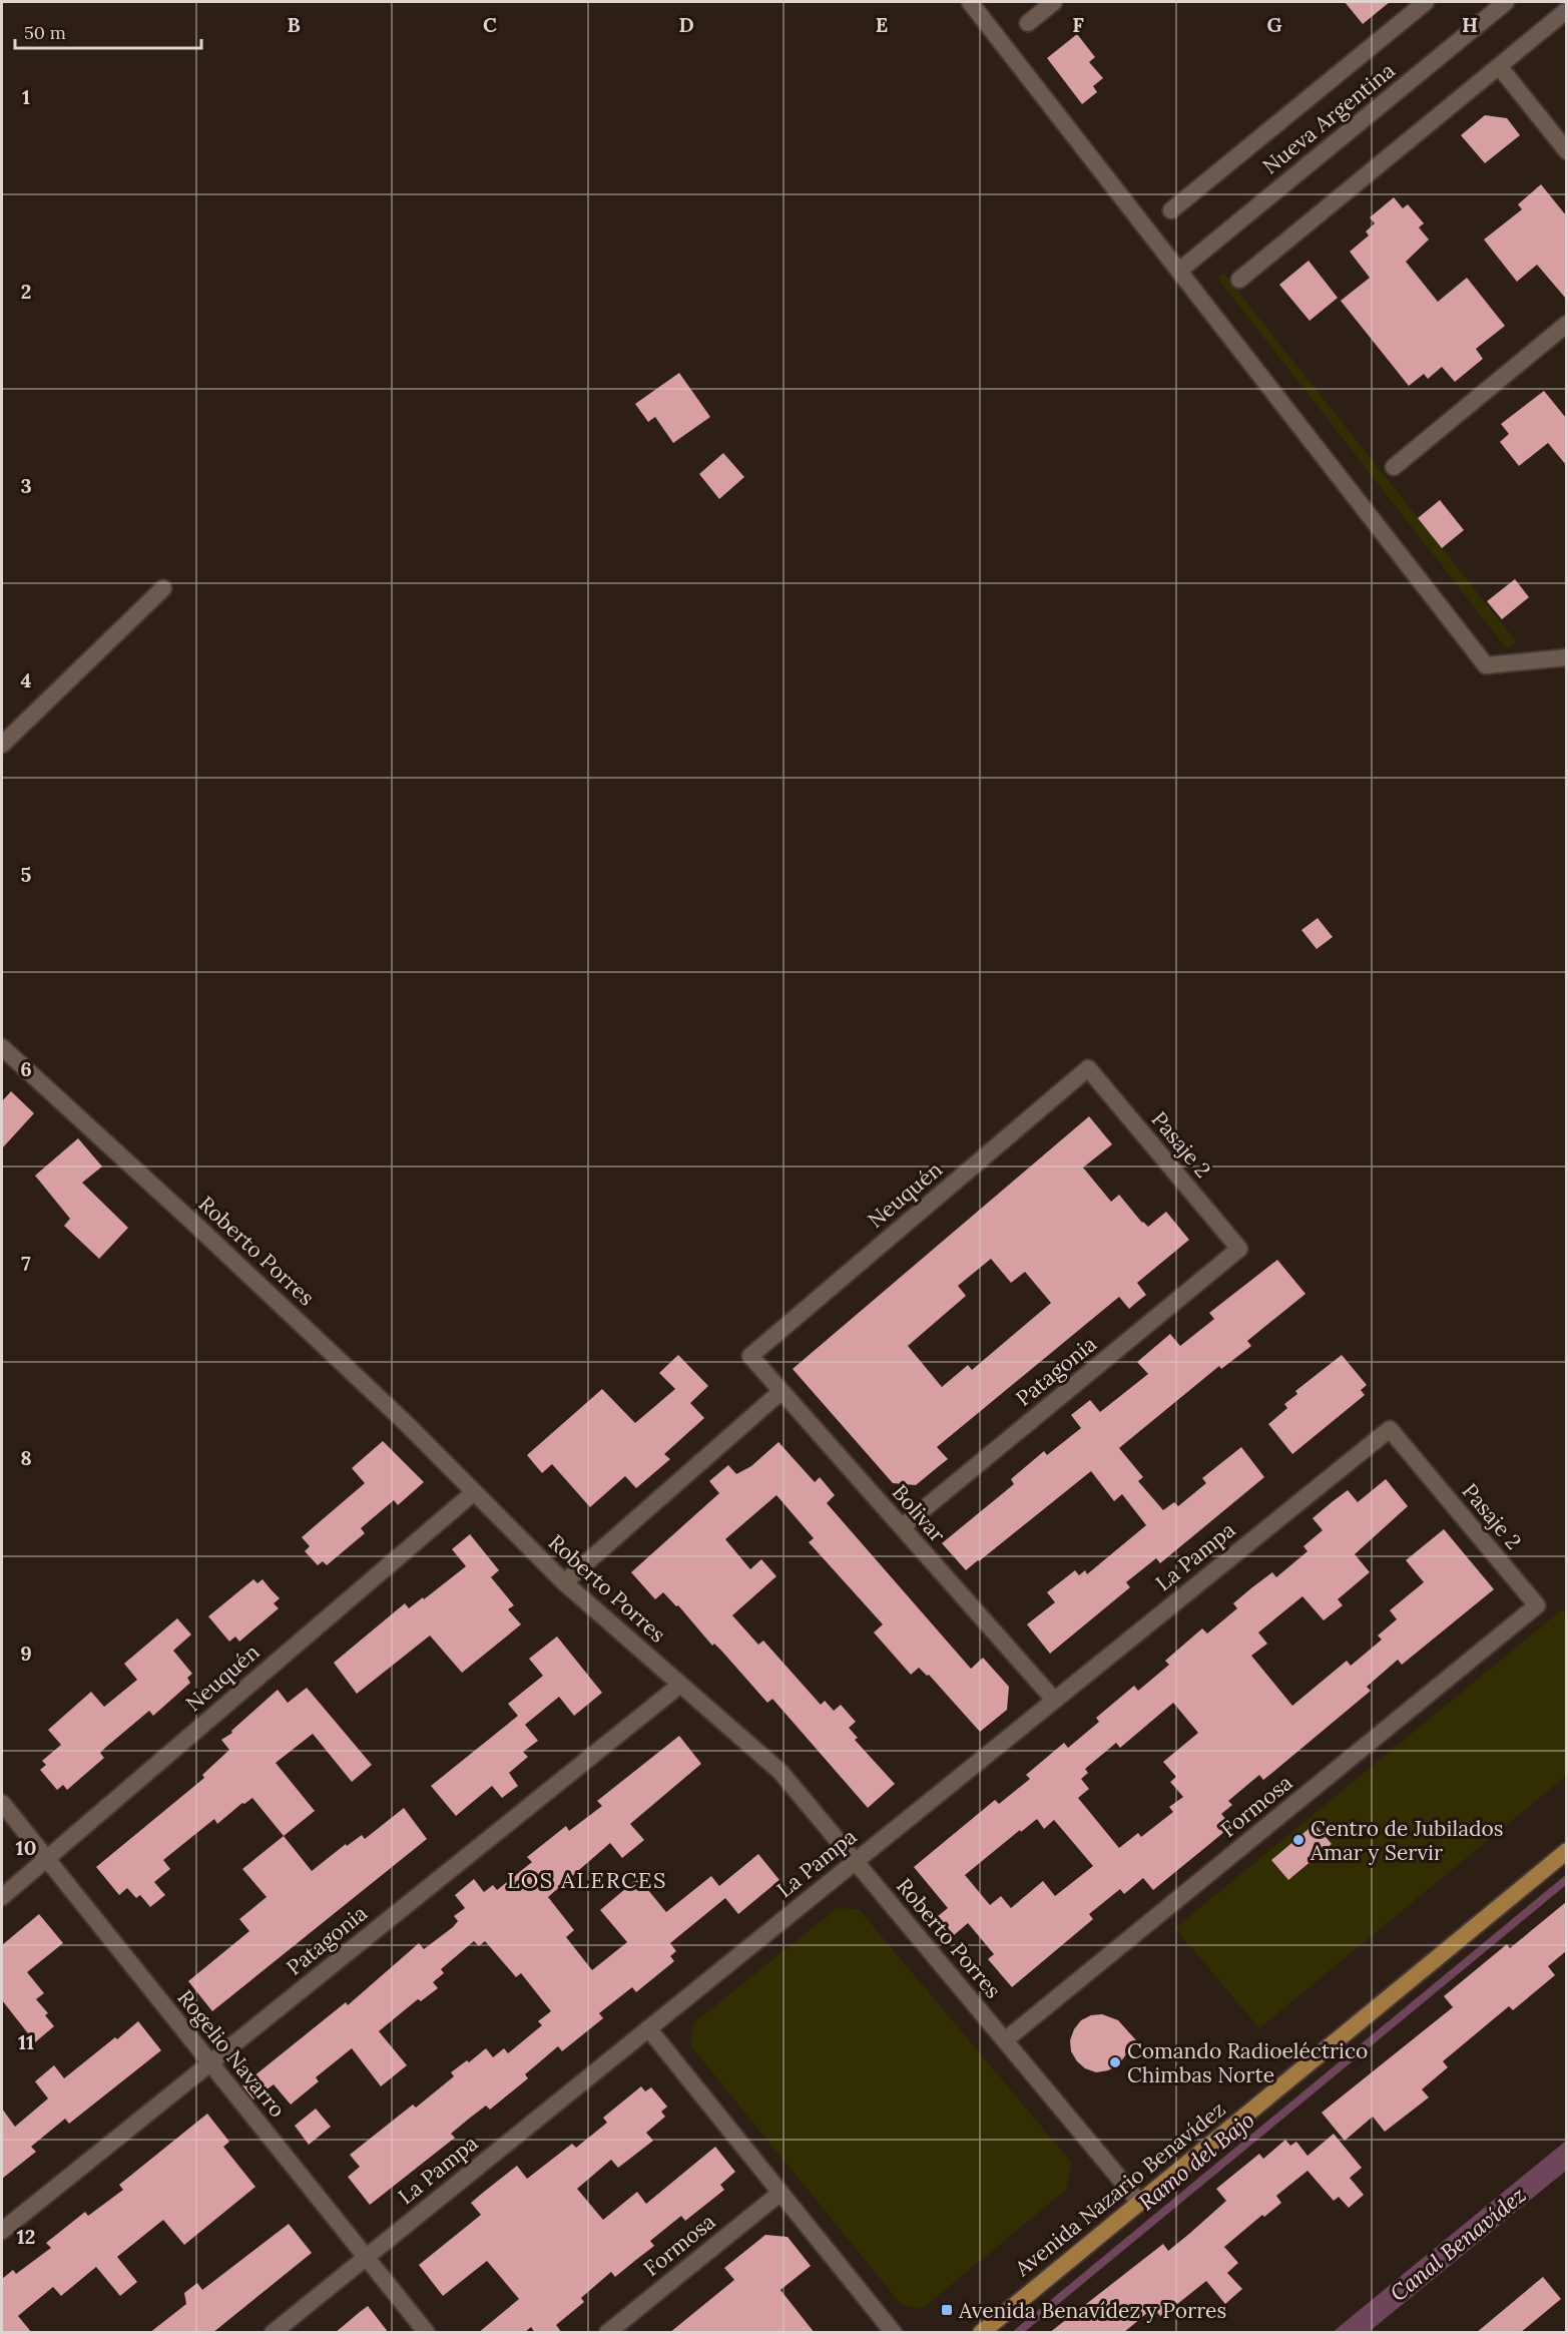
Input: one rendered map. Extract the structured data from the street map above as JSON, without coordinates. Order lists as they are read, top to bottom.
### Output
{
  "streets": {
    "main road": ["Avenida Nazario Benavídez"],
    "street": [
      "Nueva Argentina",
      "Pasaje 2",
      "Neuquén",
      "Roberto Porres",
      "Patagonia",
      "Bolivar",
      "La Pampa",
      "Formosa",
      "Rogelio Navarro"
    ]
  },
  "crossings": [
    ["Pasaje 2", "Neuquén"],
    ["Pasaje 2", "Patagonia"],
    ["Pasaje 2", "La Pampa"],
    ["Pasaje 2", "Formosa"],
    ["Neuquén", "Roberto Porres"],
    ["Neuquén", "Bolivar"],
    ["Neuquén", "Rogelio Navarro"],
    ["Roberto Porres", "Patagonia"],
    ["Roberto Porres", "La Pampa"],
    ["Roberto Porres", "Formosa"],
    ["Roberto Porres", "Avenida Nazario Benavídez"],
    ["Patagonia", "Bolivar"],
    ["Patagonia", "Rogelio Navarro"],
    ["Bolivar", "La Pampa"],
    ["La Pampa", "Rogelio Navarro"]
  ],
  "districts": ["LOS ALERCES"],
  "water": ["Ramo del Bajo", "Canal Benavídez"],
  "places": {
    "other": ["Centro de Jubilados Amar y Servir", "Comando Radioeléctrico Chimbas Norte"],
    "transit": ["Avenida Benavídez y Porres"]
  },
  "scale_bar": "50 m",
  "grid": {
    "columns": [
      "B",
      "C",
      "D",
      "E",
      "F",
      "G",
      "H"
    ],
    "rows": [
      "1",
      "2",
      "3",
      "4",
      "5",
      "6",
      "7",
      "8",
      "9",
      "10",
      "11",
      "12"
    ]
  }
}
